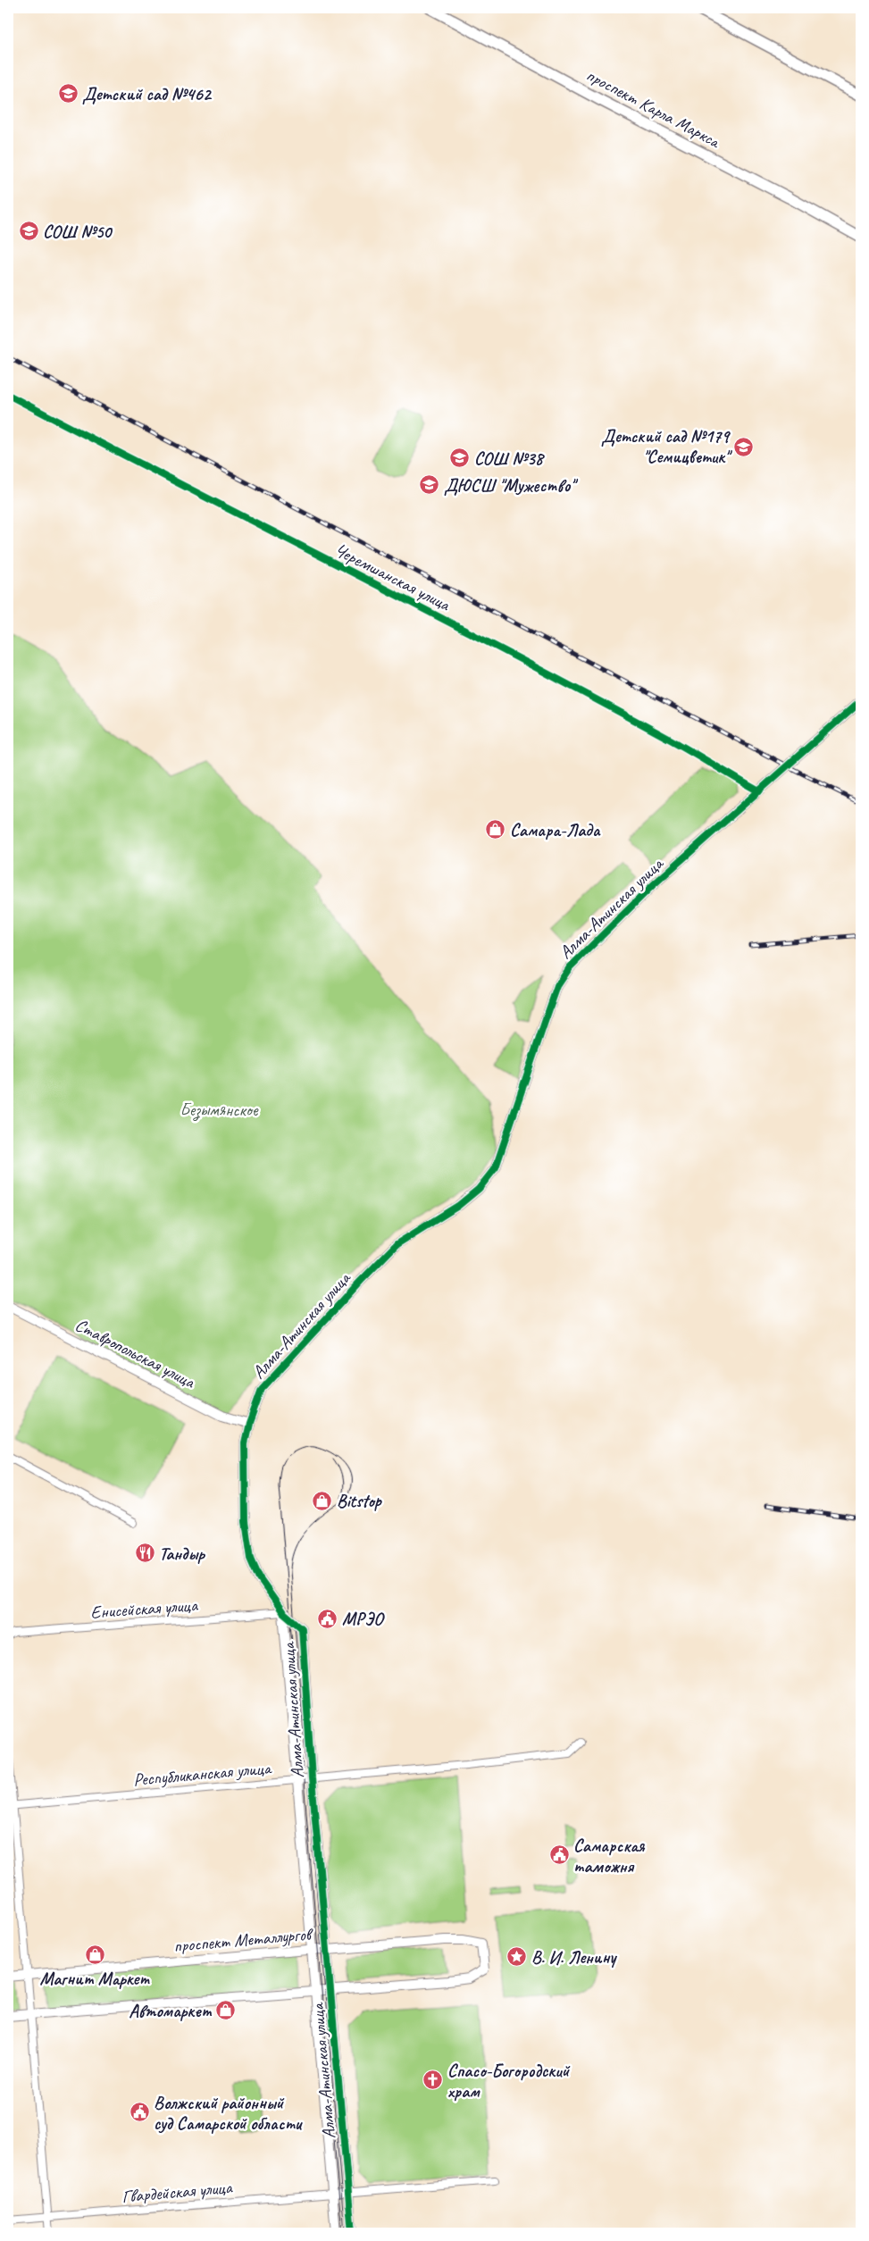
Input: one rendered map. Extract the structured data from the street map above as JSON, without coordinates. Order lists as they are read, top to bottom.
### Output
{
  "streets": {
    "main road": ["проспект Карла Маркса"],
    "street": [
      "Черемшанская улица",
      "Алма-Атинская улица",
      "Ставропольская улица",
      "Енисейская улица",
      "Республиканская улица",
      "проспект Металлургов",
      "Гвардейская улица"
    ]
  },
  "crossings": [
    ["Черемшанская улица", "Алма-Атинская улица"],
    ["Алма-Атинская улица", "Ставропольская улица"],
    ["Алма-Атинская улица", "Енисейская улица"],
    ["Алма-Атинская улица", "Республиканская улица"],
    ["Алма-Атинская улица", "проспект Металлургов"],
    ["Алма-Атинская улица", "Гвардейская улица"]
  ],
  "parks": ["Безымянское"],
  "places": {
    "school or university": [
      "Детский сад №462",
      "СОШ №50",
      "Детский сад №179 \"Семицветик\"",
      "СОШ №38",
      "ДЮСШ \"Мужество\""
    ],
    "shop": [
      "Самара-Лада",
      "Bitstop",
      "Магнит Маркет",
      "Автомаркет"
    ],
    "restaurant": ["Тандыр"],
    "public building": ["МРЭО", "Самарская таможня", "Волжский районный суд Самарской области"],
    "place": ["В. И. Ленину"],
    "church": ["Спасо-Богородский храм"]
  }
}
